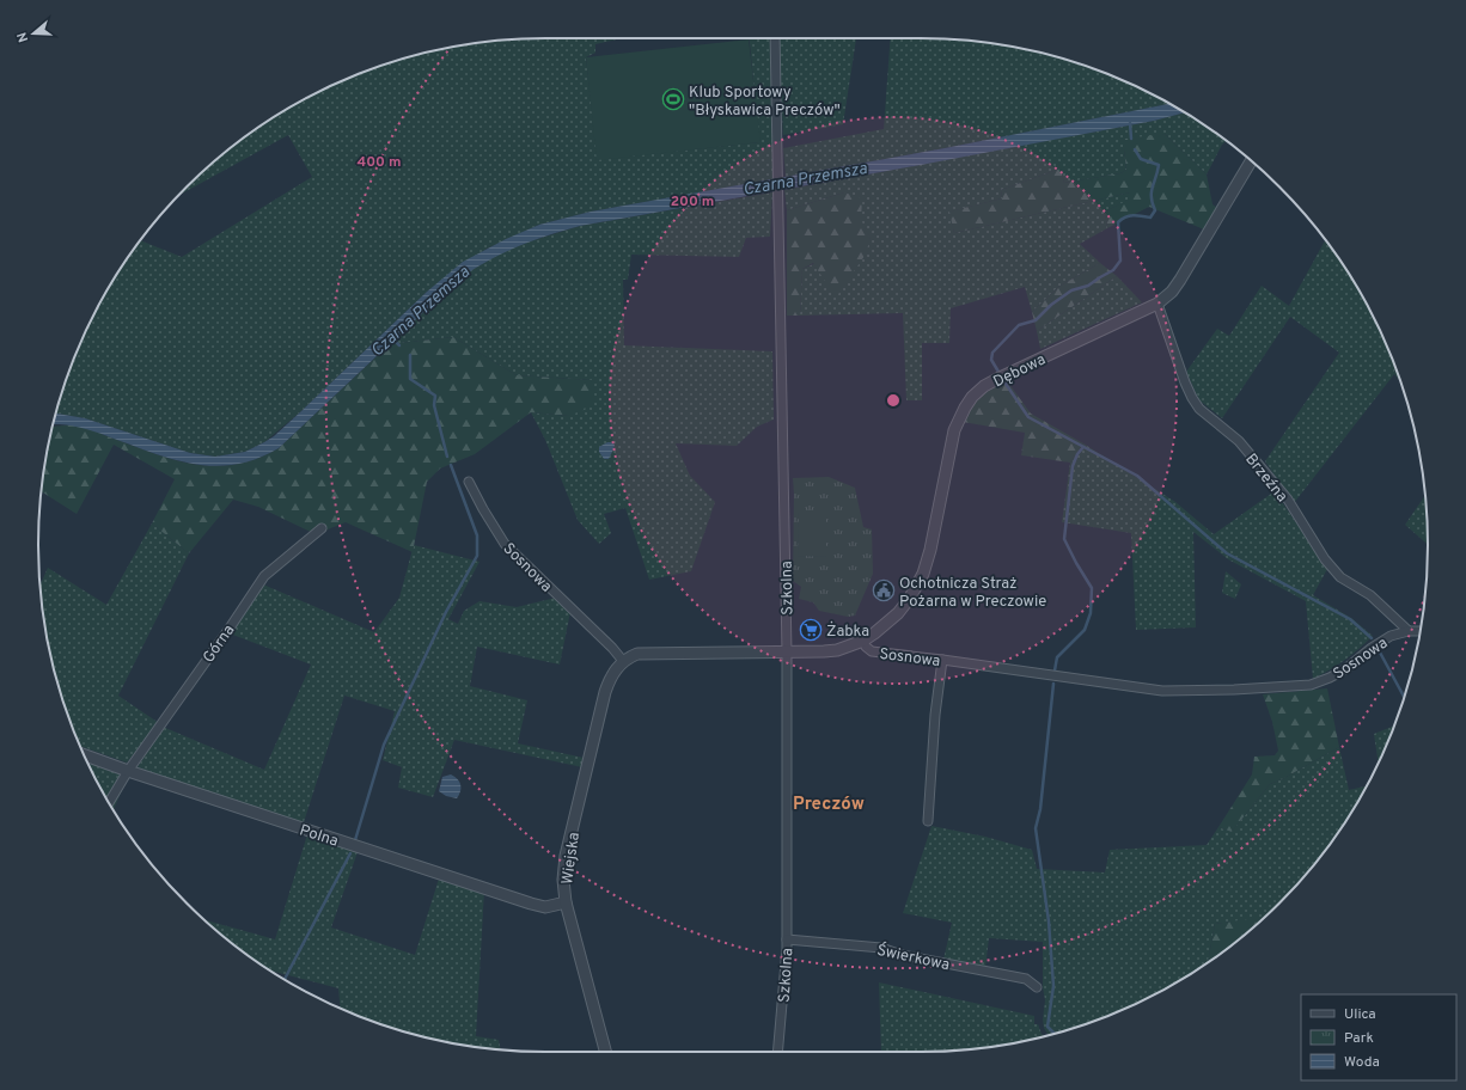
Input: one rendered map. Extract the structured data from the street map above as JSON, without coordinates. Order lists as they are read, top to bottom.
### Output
{
  "streets": {
    "street": [
      "Dębowa",
      "Brzeźna",
      "Sosnowa",
      "Szkolna",
      "Górna",
      "Polna",
      "Wiejska",
      "Świerkowa"
    ]
  },
  "crossings": [
    ["Dębowa", "Brzeźna"],
    ["Dębowa", "Sosnowa"],
    ["Brzeźna", "Sosnowa"],
    ["Sosnowa", "Szkolna"],
    ["Sosnowa", "Wiejska"],
    ["Szkolna", "Świerkowa"],
    ["Górna", "Polna"],
    ["Polna", "Wiejska"]
  ],
  "districts": ["Preczów"],
  "water": ["Czarna Przemsza"],
  "places": {
    "sports": ["Klub Sportowy \"Błyskawica Preczów\""],
    "public building": ["Ochotnicza Straż Pożarna w Preczowie"],
    "supermarket": ["Żabka"]
  },
  "legend": ["Ulica", "Park", "Woda"],
  "north": "left",
  "rings": ["400 m", "200 m"]
}
